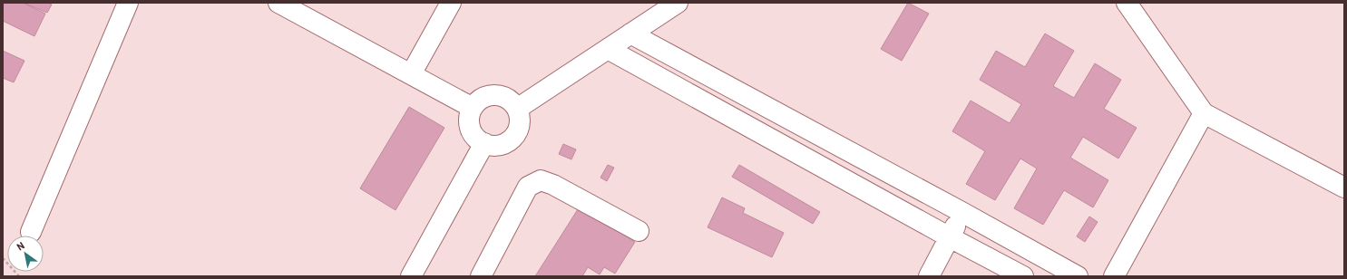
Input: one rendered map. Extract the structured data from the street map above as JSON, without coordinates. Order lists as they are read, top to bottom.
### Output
{
  "north": "top left"
}
